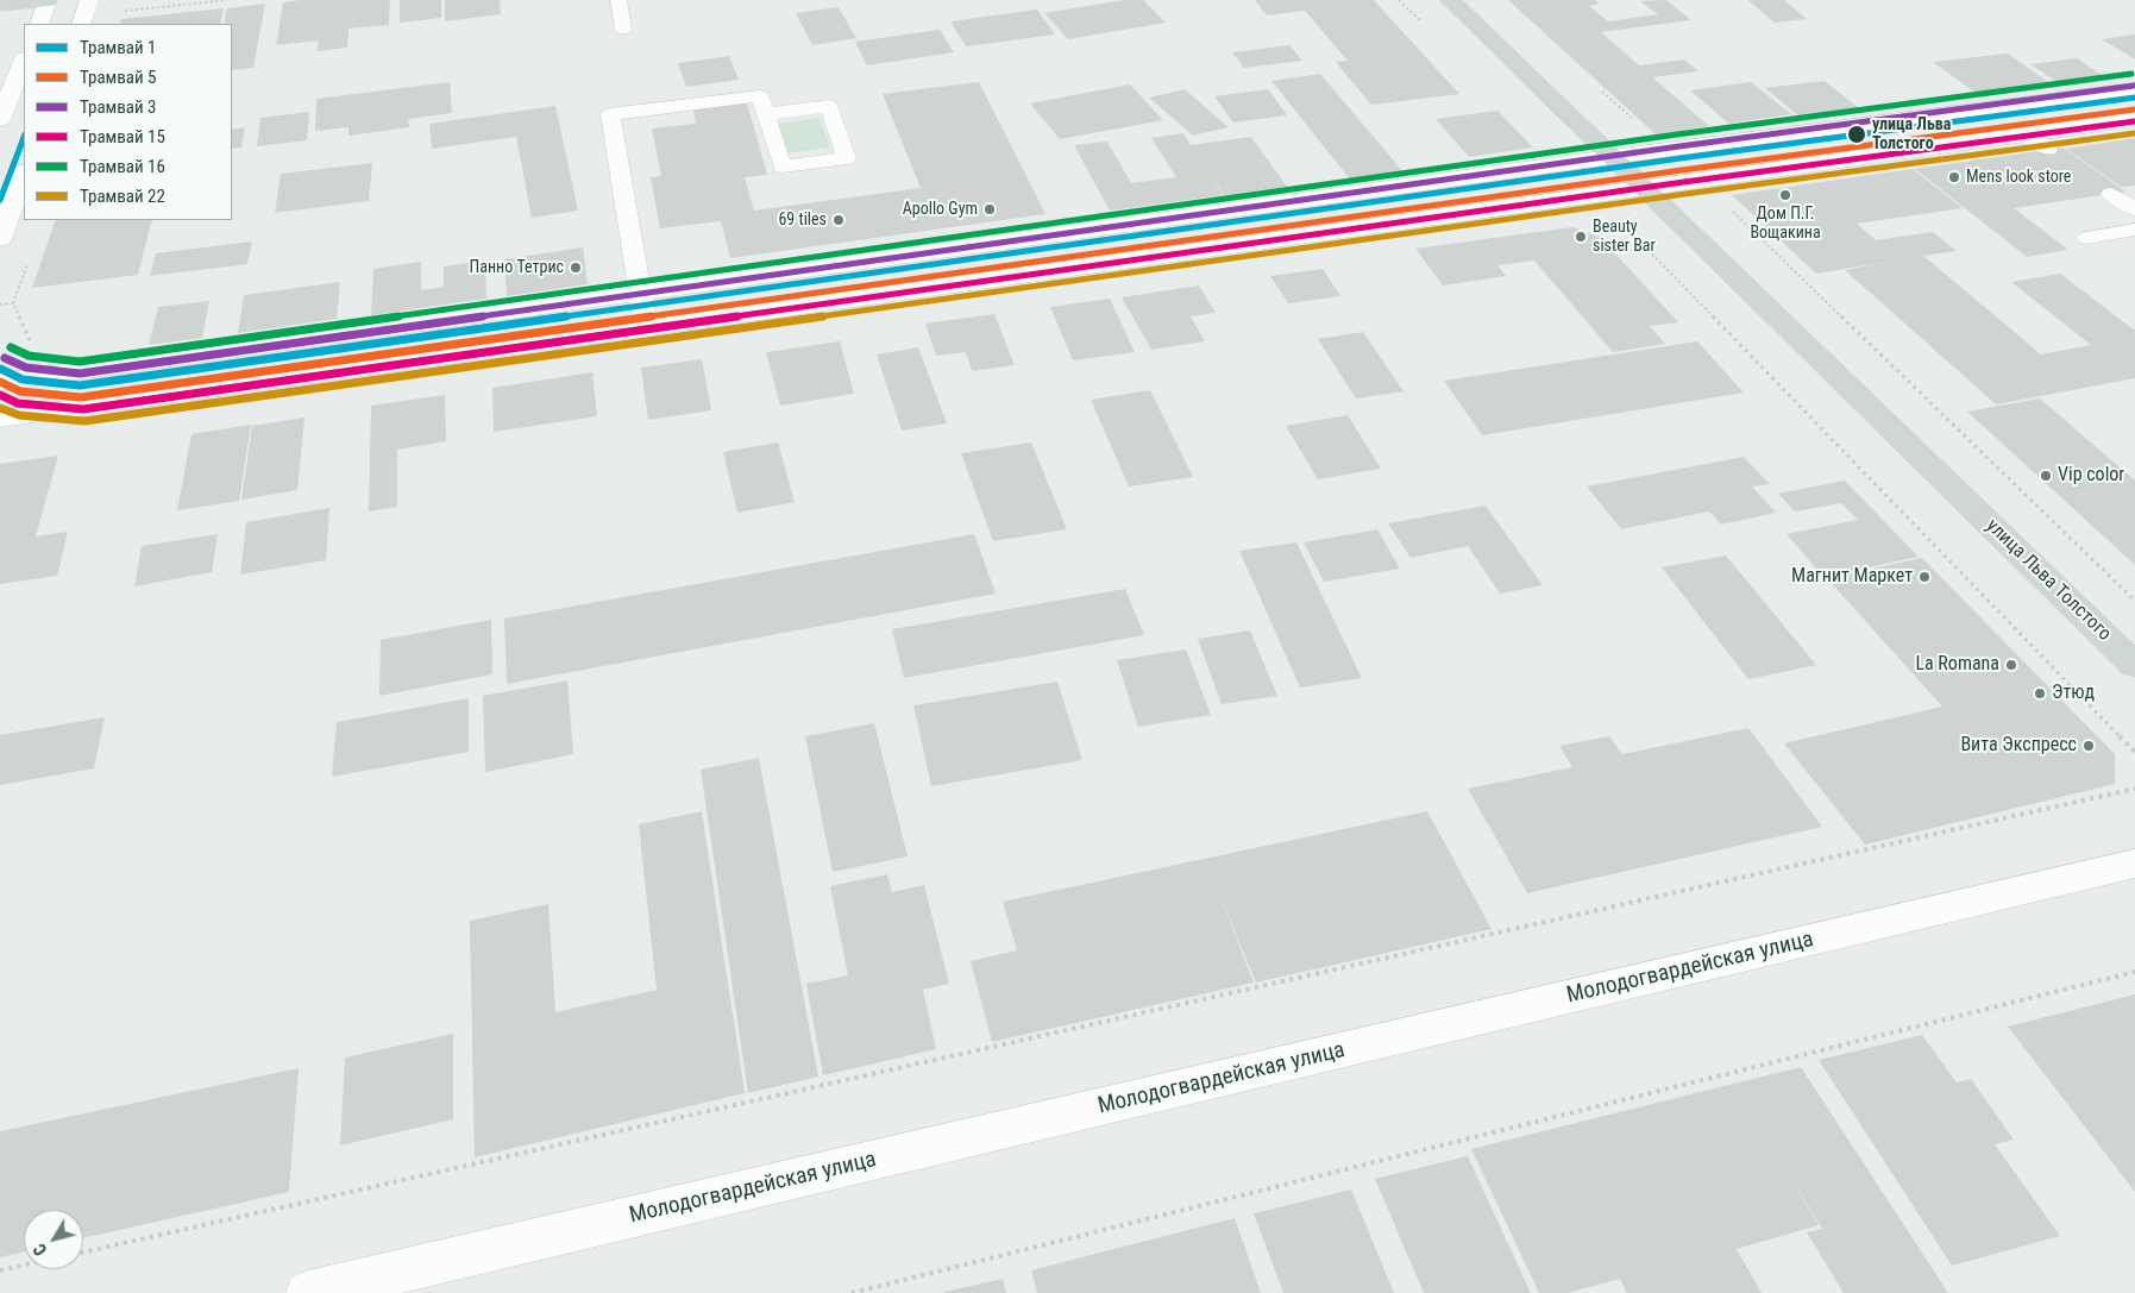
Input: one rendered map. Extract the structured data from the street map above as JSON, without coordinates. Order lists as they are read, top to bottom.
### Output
{
  "streets": {
    "main road": ["улица Льва Толстого", "Молодогвардейская улица"]
  },
  "places": [
    "улица Льва Толстого",
    "Mens look store",
    "Дом П.Г. Вощакина",
    "Apollo Gym",
    "69 tiles",
    "Beauty sister Bar",
    "Панно Тетрис",
    "Vip color",
    "Магнит Маркет",
    "La Romana",
    "Этюд",
    "Вита Экспресс"
  ],
  "lines": [
    "tram line 16",
    "tram line 3",
    "tram line 1",
    "tram line 5",
    "tram line 15",
    "tram line 22"
  ],
  "legend": [
    "Трамвай 1",
    "Трамвай 5",
    "Трамвай 3",
    "Трамвай 15",
    "Трамвай 16",
    "Трамвай 22"
  ],
  "north": "bottom left"
}
